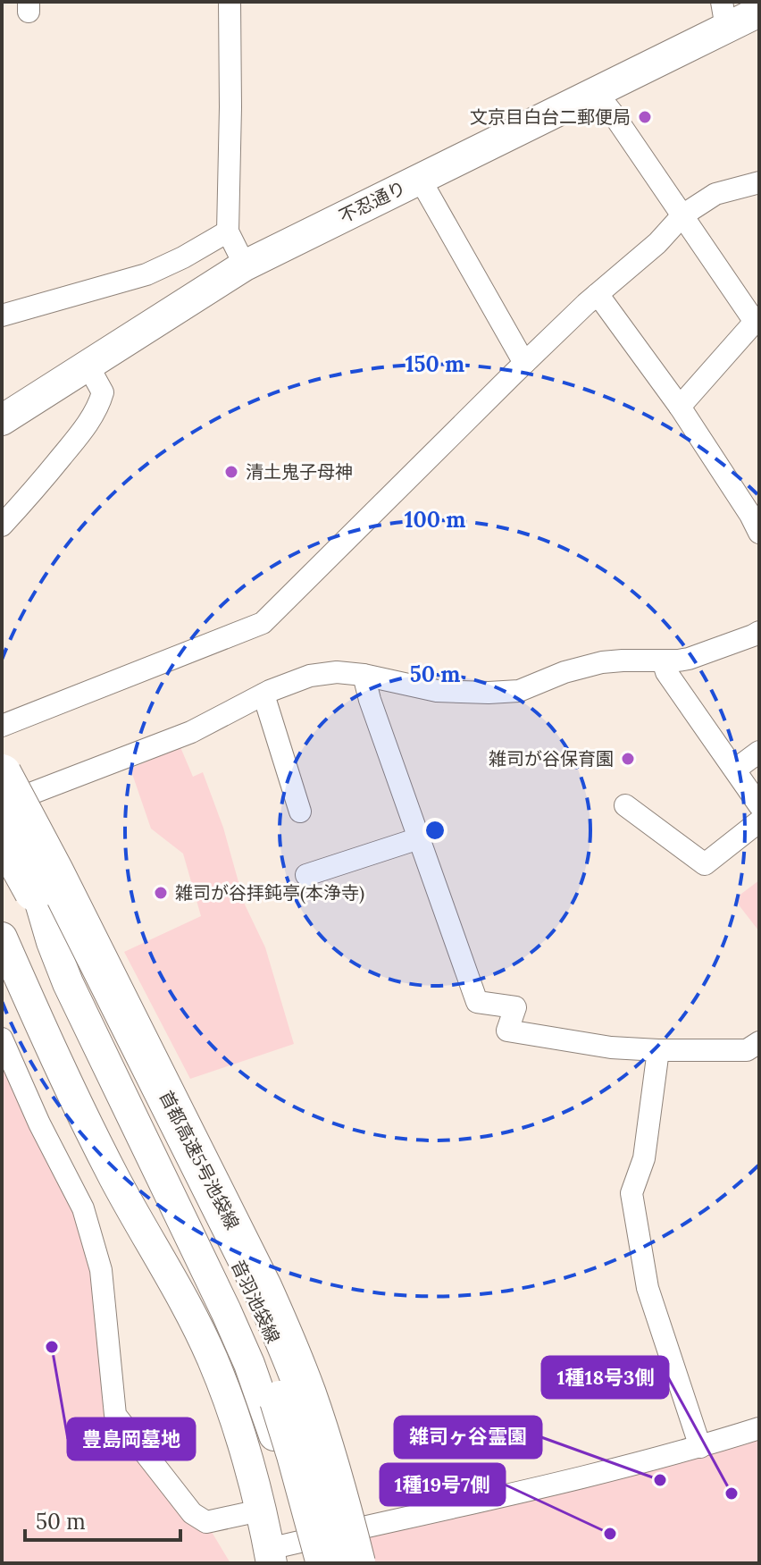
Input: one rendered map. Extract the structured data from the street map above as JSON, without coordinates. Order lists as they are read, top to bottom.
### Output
{
  "streets": {
    "highway": ["首都高速5号池袋線"],
    "main road": ["不忍通り", "音羽池袋線"]
  },
  "crossings": [
    ["首都高速5号池袋線", "音羽池袋線"]
  ],
  "places": [
    "文京目白台二郵便局",
    "清土鬼子母神",
    "雑司が谷保育園",
    "雑司が谷拝鈍亭(本浄寺)",
    "豊島岡墓地",
    "雑司ヶ谷霊園",
    "1種18号3側",
    "1種19号7側"
  ],
  "scale_bar": "50 m",
  "rings": ["150 m", "100 m", "50 m"]
}
